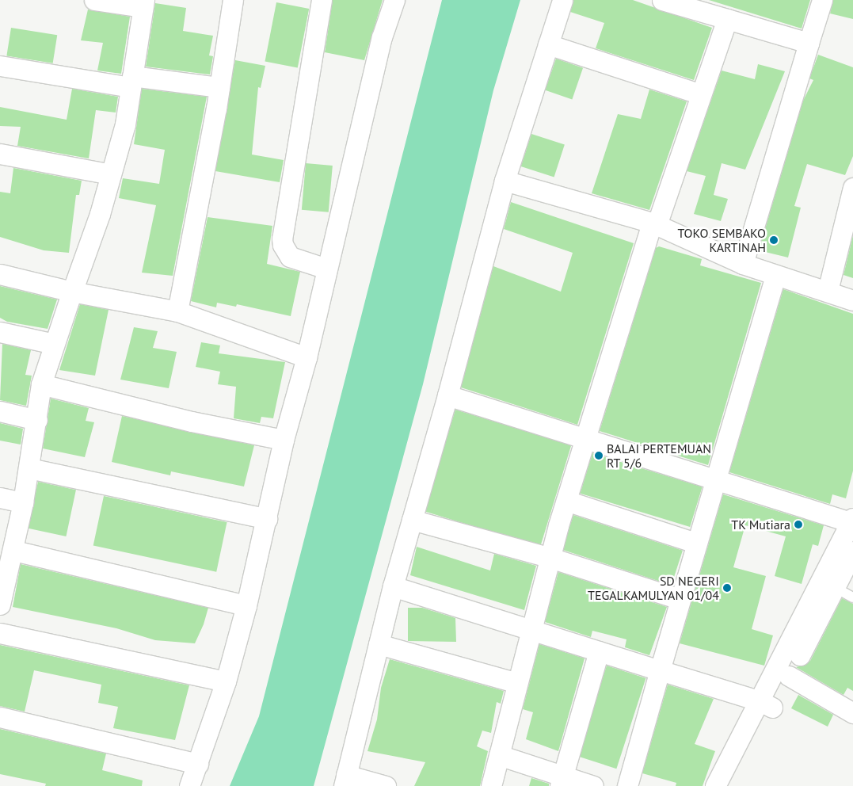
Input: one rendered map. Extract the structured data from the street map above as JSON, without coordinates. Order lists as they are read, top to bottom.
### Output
{
  "places": [
    "TOKO SEMBAKO KARTINAH",
    "BALAI PERTEMUAN RT 5/6",
    "TK Mutiara",
    "SD NEGERI TEGALKAMULYAN 01/04"
  ]
}
